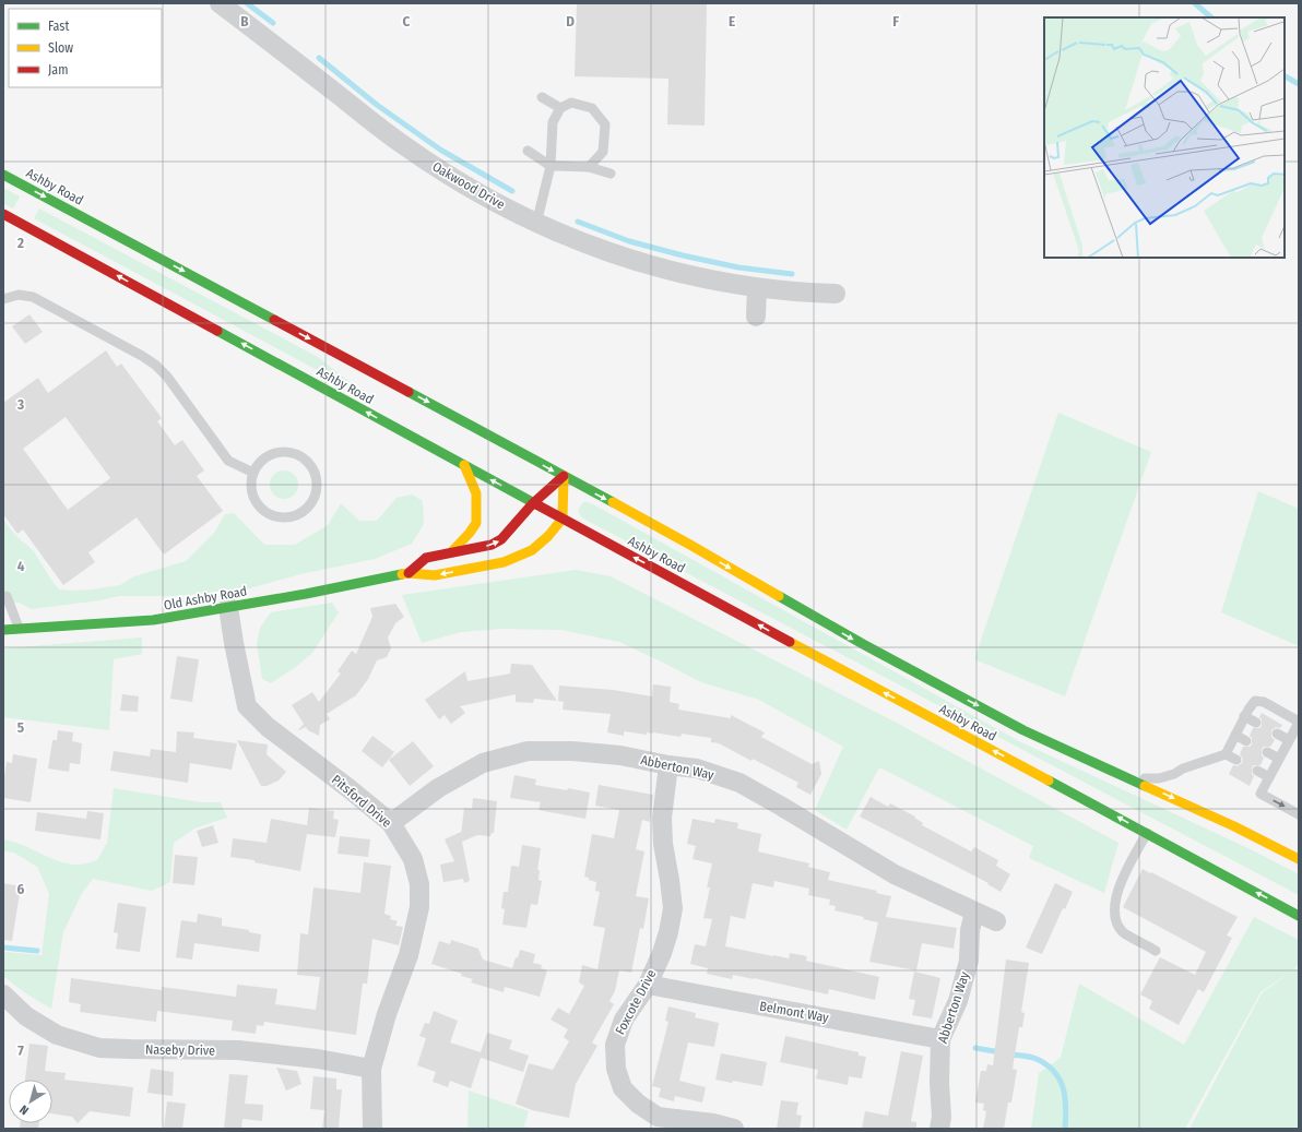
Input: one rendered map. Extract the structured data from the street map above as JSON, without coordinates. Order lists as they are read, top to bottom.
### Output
{
  "streets": {
    "main road": ["Ashby Road", "Old Ashby Road"],
    "street": [
      "Oakwood Drive",
      "Abberton Way",
      "Pitsford Drive",
      "Foxcote Drive",
      "Belmont Way",
      "Naseby Drive"
    ]
  },
  "crossings": [
    ["Ashby Road", "Old Ashby Road"],
    ["Old Ashby Road", "Pitsford Drive"],
    ["Abberton Way", "Pitsford Drive"],
    ["Abberton Way", "Foxcote Drive"],
    ["Abberton Way", "Belmont Way"],
    ["Pitsford Drive", "Naseby Drive"],
    ["Foxcote Drive", "Belmont Way"]
  ],
  "legend": ["Fast", "Slow", "Jam"],
  "north": "bottom left",
  "grid": {
    "columns": [
      "B",
      "C",
      "D",
      "E",
      "F"
    ],
    "rows": [
      "2",
      "3",
      "4",
      "5",
      "6",
      "7"
    ]
  }
}
